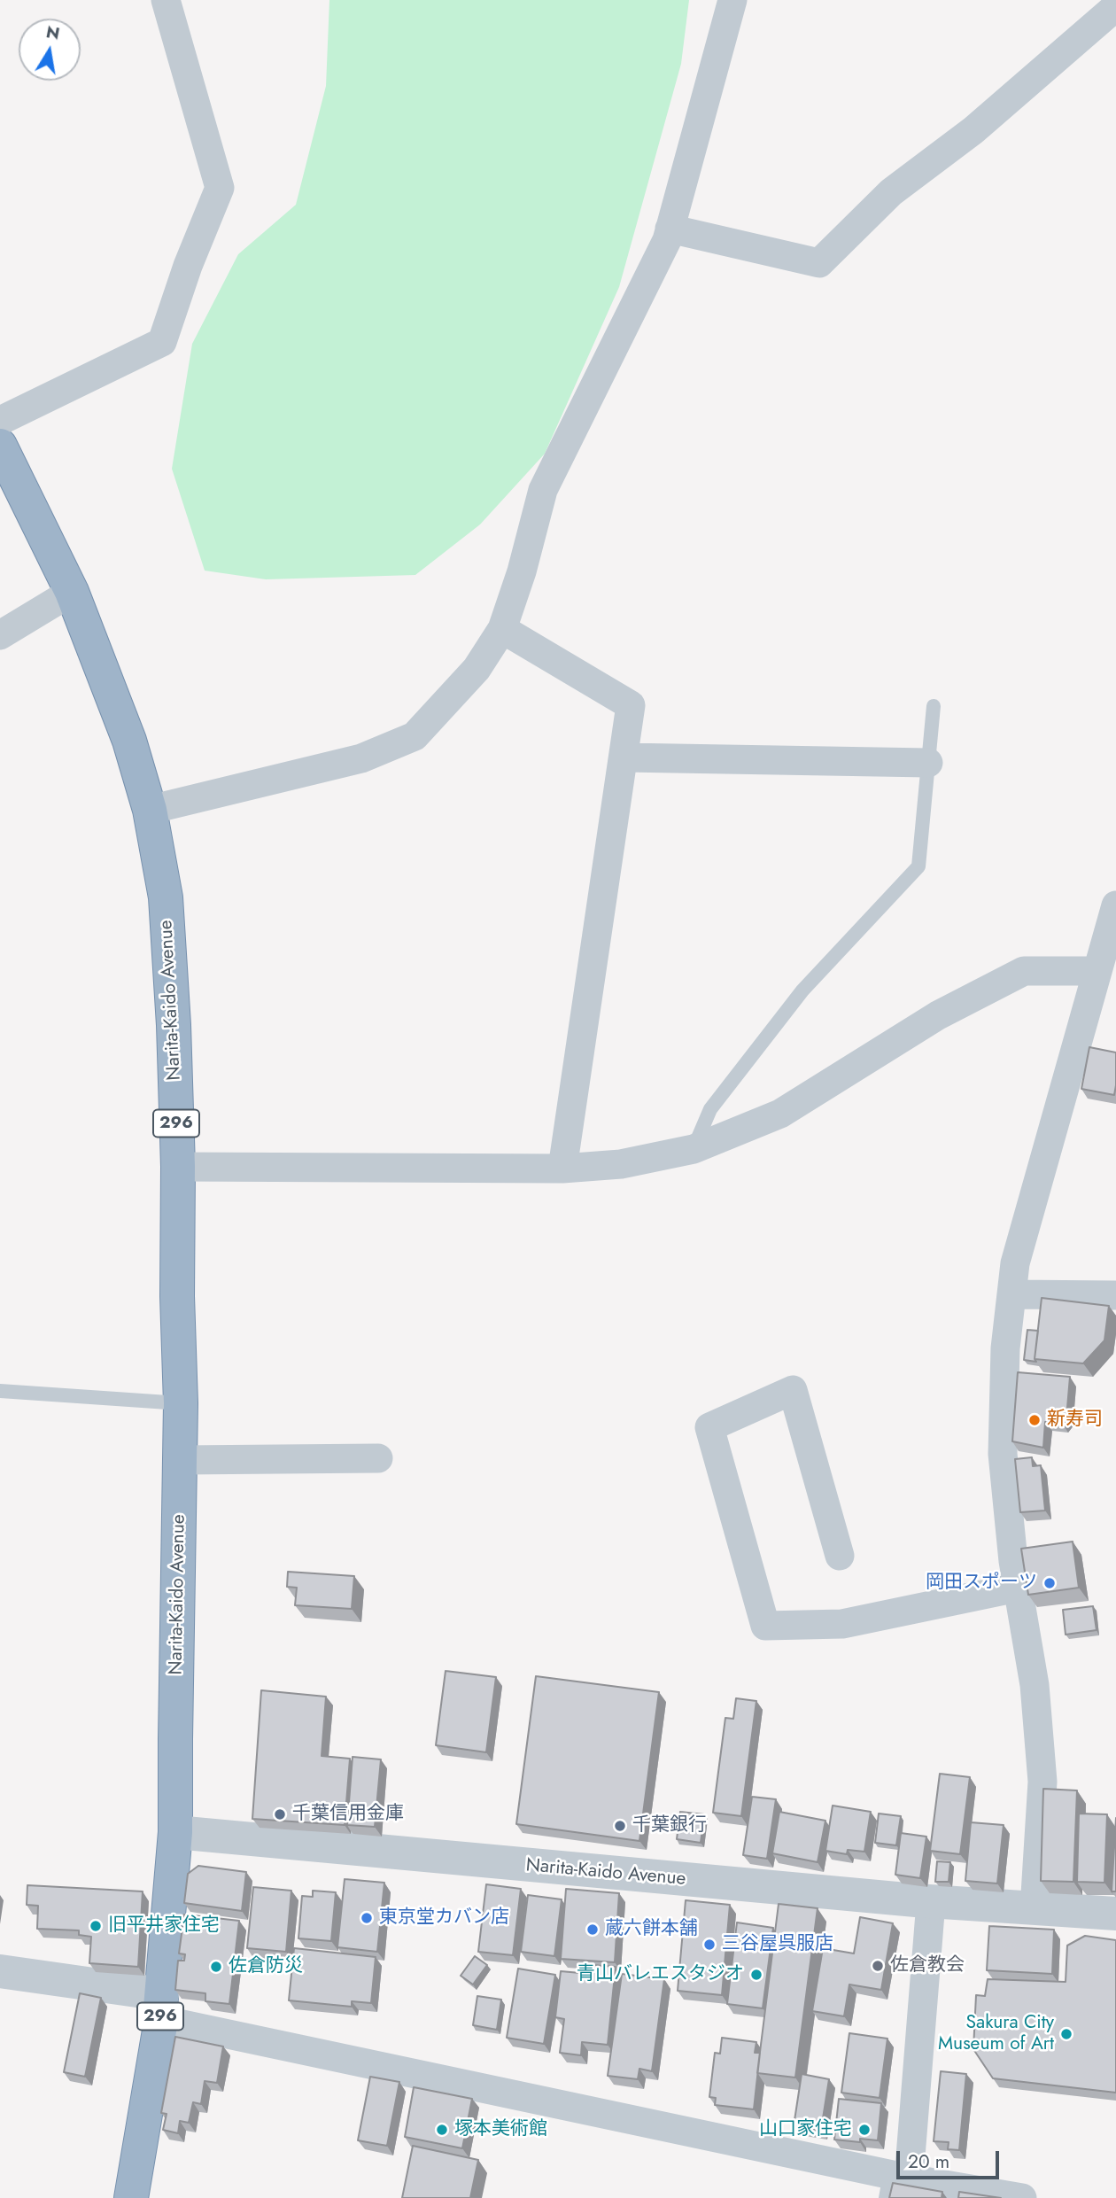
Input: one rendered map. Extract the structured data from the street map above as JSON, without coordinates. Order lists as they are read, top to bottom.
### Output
{
  "streets": {
    "highway": ["Narita-Kaido Avenue", "296"]
  },
  "crossings": [
    ["Narita-Kaido Avenue", "296"]
  ],
  "places": [
    "新寿司",
    "岡田スポーツ",
    "千葉信用金庫",
    "千葉銀行",
    "東京堂カバン店",
    "旧平井家住宅",
    "蔵六餅本舗",
    "三谷屋呉服店",
    "佐倉教会",
    "佐倉防災",
    "青山バレエスタジオ",
    "Sakura City Museum of Art",
    "塚本美術館",
    "山口家住宅"
  ],
  "scale_bar": "20 m",
  "north": "top"
}
